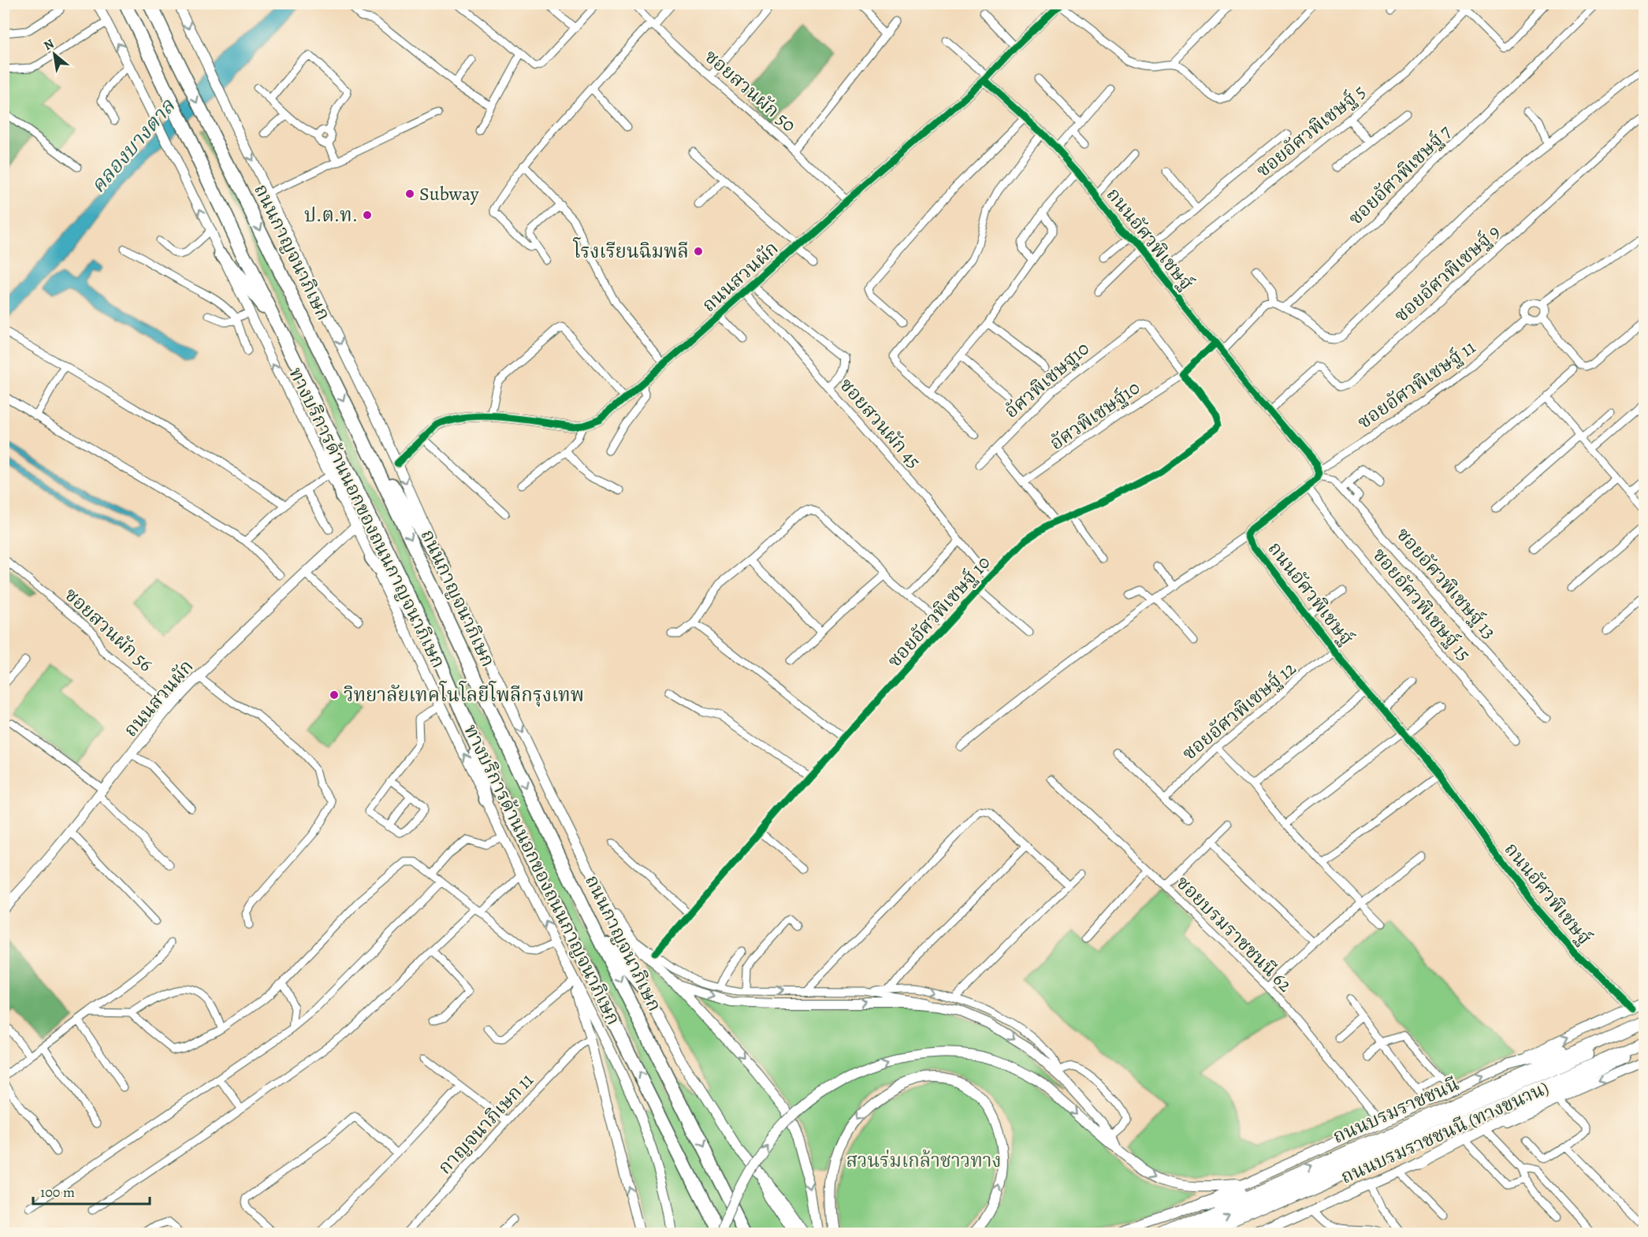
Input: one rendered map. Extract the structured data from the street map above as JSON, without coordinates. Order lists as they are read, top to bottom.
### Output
{
  "streets": {
    "highway": ["ถนนกาญจนาภิเษก"],
    "main road": [
      "ถนนอัศวพิเชษฐ์",
      "ถนนสวนผัก",
      "ทางบริการด้านนอกของถนนกาญจนาภิเษก",
      "ถนนบรมราชชนนี",
      "ถนนบรมราชชนนี (ทางขนาน)"
    ],
    "street": [
      "ซอยสวนผัก 50",
      "ซอยอัศวพิเชษฐ์ 5",
      "ซอยอัศวพิเชษฐ์ 7",
      "ซอยอัศวพิเชษฐ์ 9",
      "อัศวพิเชษฐ10",
      "ซอยอัศวพิเชษฐ์ 11",
      "อัศวพิเชษฐ์10",
      "ซอยสวนผัก 45",
      "ซอยอัศวพิเชษฐ์ 13",
      "ซอยอัศวพิเชษฐ์ 15",
      "ซอยอัศวพิเชษฐ์ 10",
      "ซอยสวนผัก 56",
      "ซอยอัศวพิเชษฐ์ 12",
      "ซอยบรมราชชนนี 62",
      "กาญจนาภิเษก 11"
    ]
  },
  "crossings": [
    ["ซอยสวนผัก 50", "ถนนสวนผัก"],
    ["ซอยอัศวพิเชษฐ์ 5", "ถนนอัศวพิเชษฐ์"],
    ["ถนนอัศวพิเชษฐ์", "ซอยอัศวพิเชษฐ์ 9"],
    ["ถนนอัศวพิเชษฐ์", "ถนนสวนผัก"],
    ["ถนนอัศวพิเชษฐ์", "ซอยอัศวพิเชษฐ์ 11"],
    ["ถนนอัศวพิเชษฐ์", "ซอยอัศวพิเชษฐ์ 13"],
    ["ถนนอัศวพิเชษฐ์", "ซอยอัศวพิเชษฐ์ 15"],
    ["ถนนอัศวพิเชษฐ์", "ซอยอัศวพิเชษฐ์ 12"],
    ["ถนนอัศวพิเชษฐ์", "ถนนบรมราชชนนี (ทางขนาน)"],
    ["ถนนสวนผัก", "ซอยสวนผัก 45"],
    ["ถนนสวนผัก", "ทางบริการด้านนอกของถนนกาญจนาภิเษก"],
    ["ถนนสวนผัก", "ซอยสวนผัก 56"],
    ["อัศวพิเชษฐ10", "อัศวพิเชษฐ์10"],
    ["อัศวพิเชษฐ10", "ซอยอัศวพิเชษฐ์ 10"],
    ["ซอยอัศวพิเชษฐ์ 11", "ซอยอัศวพิเชษฐ์ 13"],
    ["อัศวพิเชษฐ์10", "ซอยอัศวพิเชษฐ์ 10"],
    ["ซอยสวนผัก 45", "ซอยอัศวพิเชษฐ์ 10"],
    ["ซอยบรมราชชนนี 62", "ถนนบรมราชชนนี (ทางขนาน)"]
  ],
  "water": ["คลองบางตาล"],
  "parks": ["สวนร่มเกล้าชาวทาง"],
  "places": [
    "Subway",
    "ป.ต.ท.",
    "โรงเรียนฉิมพลี",
    "วิทยาลัยเทคโนโลยีโพลีกรุงเทพ"
  ],
  "scale_bar": "100 m",
  "north": "top left"
}
